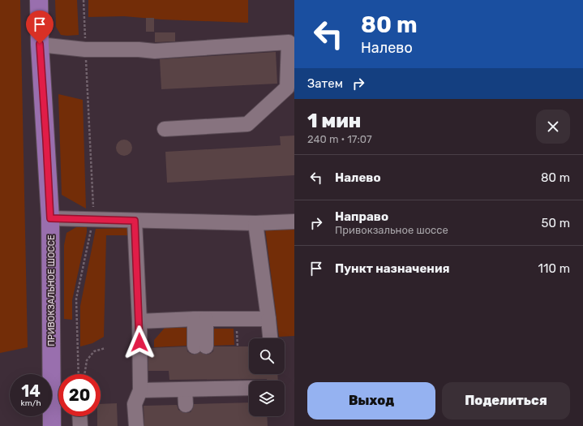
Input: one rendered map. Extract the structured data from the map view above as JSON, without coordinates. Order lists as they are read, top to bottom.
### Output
{
  "streets": {
    "main road": ["ПРИВОКЗАЛЬНОЕ ШОССЕ"]
  },
  "page": {
    "turn": ["80 m", "Налево"],
    "then": "Затем",
    "heading": ["1 мин", "240 m · 17:07"],
    "list": [
      {
        "name": "Налево",
        "value": "80 m"
      },
      {
        "name": "Направо",
        "note": "Привокзальное шоссе",
        "value": "50 m"
      },
      {
        "name": "Пункт назначения",
        "value": "110 m"
      }
    ],
    "speed": "14 km/h",
    "limit": "20",
    "buttons": ["Выход", "Поделиться"]
  }
}
